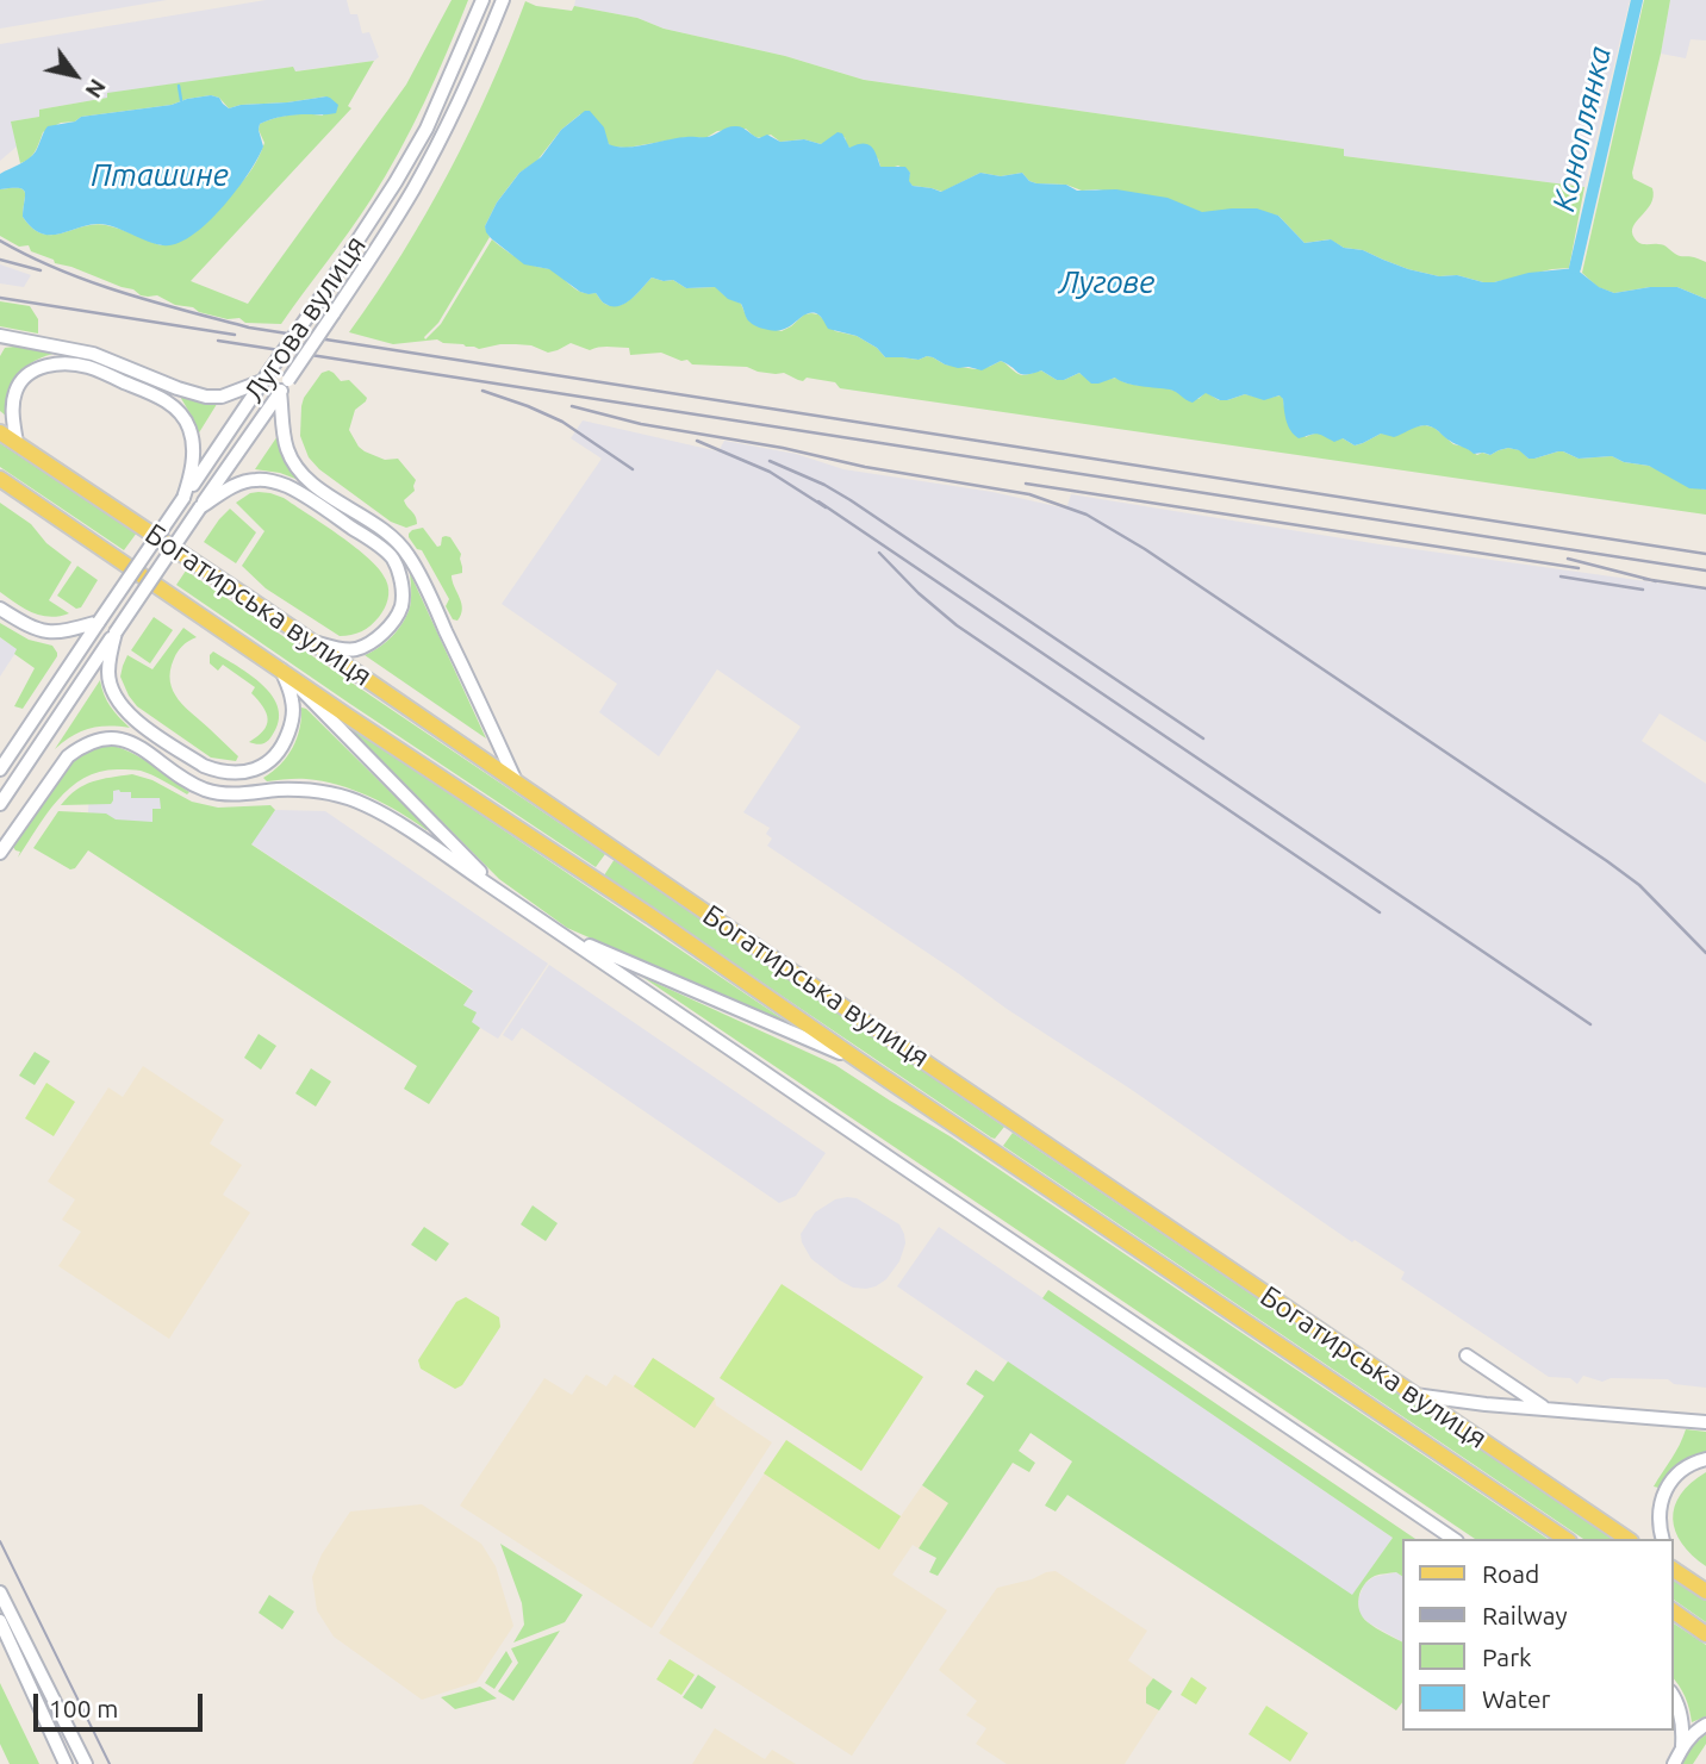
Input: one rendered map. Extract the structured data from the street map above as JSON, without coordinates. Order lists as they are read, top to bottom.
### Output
{
  "streets": {
    "main road": ["Лугова вулиця", "Богатирська вулиця"]
  },
  "water": ["Коноплянка", "Пташине", "Лугове"],
  "legend": [
    "Road",
    "Railway",
    "Park",
    "Water"
  ],
  "scale_bar": "100 m",
  "north": "bottom right"
}
